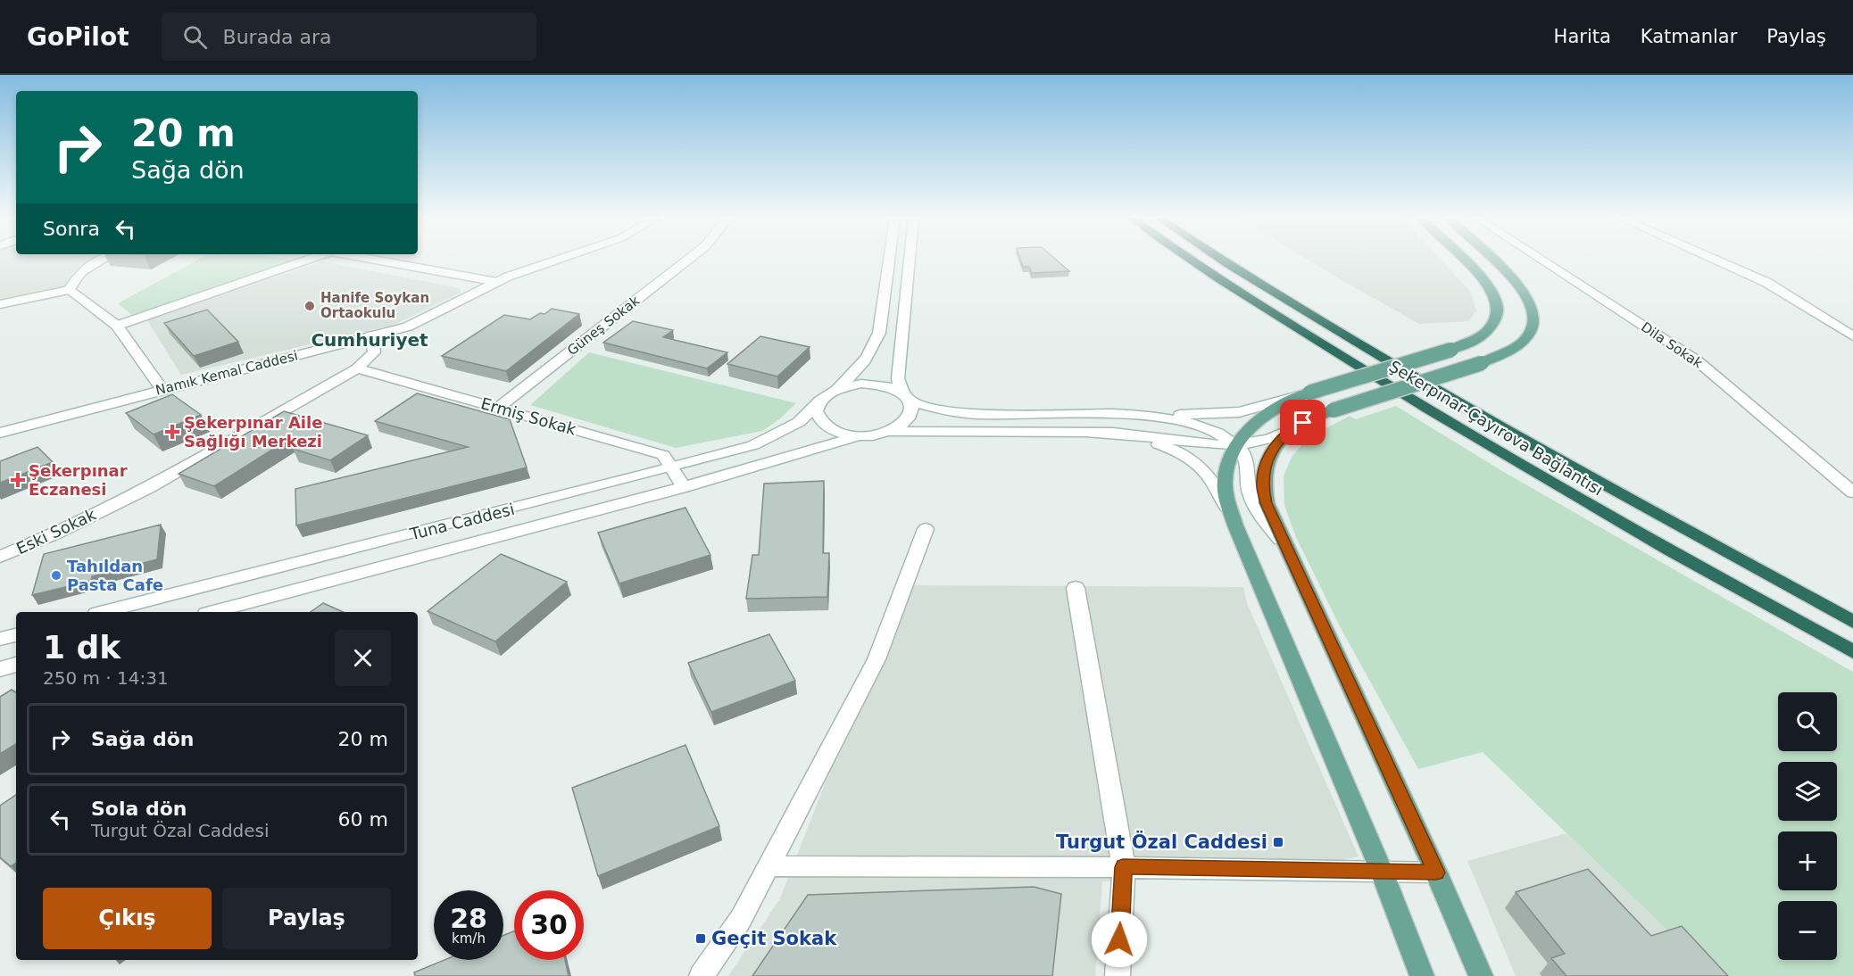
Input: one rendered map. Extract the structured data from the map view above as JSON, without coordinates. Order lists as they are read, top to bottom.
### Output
{
  "streets": {
    "highway": ["Şekerpınar-Çayırova Bağlantısı"],
    "street": [
      "Güneş Sokak",
      "Dila Sokak",
      "Namık Kemal Caddesi",
      "Ermiş Sokak",
      "Tuna Caddesi",
      "Eski Sokak"
    ]
  },
  "crossings": [
    ["Güneş Sokak", "Ermiş Sokak"],
    ["Namık Kemal Caddesi", "Eski Sokak"],
    ["Ermiş Sokak", "Tuna Caddesi"],
    ["Ermiş Sokak", "Eski Sokak"]
  ],
  "districts": ["Cumhuriyet"],
  "places": {
    "other": ["Hanife Soykan Ortaokulu", "Tahıldan Pasta Cafe"],
    "health": ["Şekerpınar Aile Sağlığı Merkezi", "Şekerpınar Eczanesi"],
    "transit": ["Turgut Özal Caddesi", "Geçit Sokak"]
  },
  "page": {
    "header": "GoPilot",
    "search": "Burada ara",
    "nav": ["Harita", "Katmanlar", "Paylaş"],
    "turn": ["20 m", "Sağa dön"],
    "then": "Sonra",
    "heading": ["1 dk", "250 m · 14:31"],
    "map_buttons": ["+", "−"],
    "list": [
      {
        "name": "Sağa dön",
        "value": "20 m"
      },
      {
        "name": "Sola dön",
        "note": "Turgut Özal Caddesi",
        "value": "60 m"
      }
    ],
    "buttons": ["Çıkış", "Paylaş"],
    "speed": "28 km/h",
    "limit": "30"
  }
}
